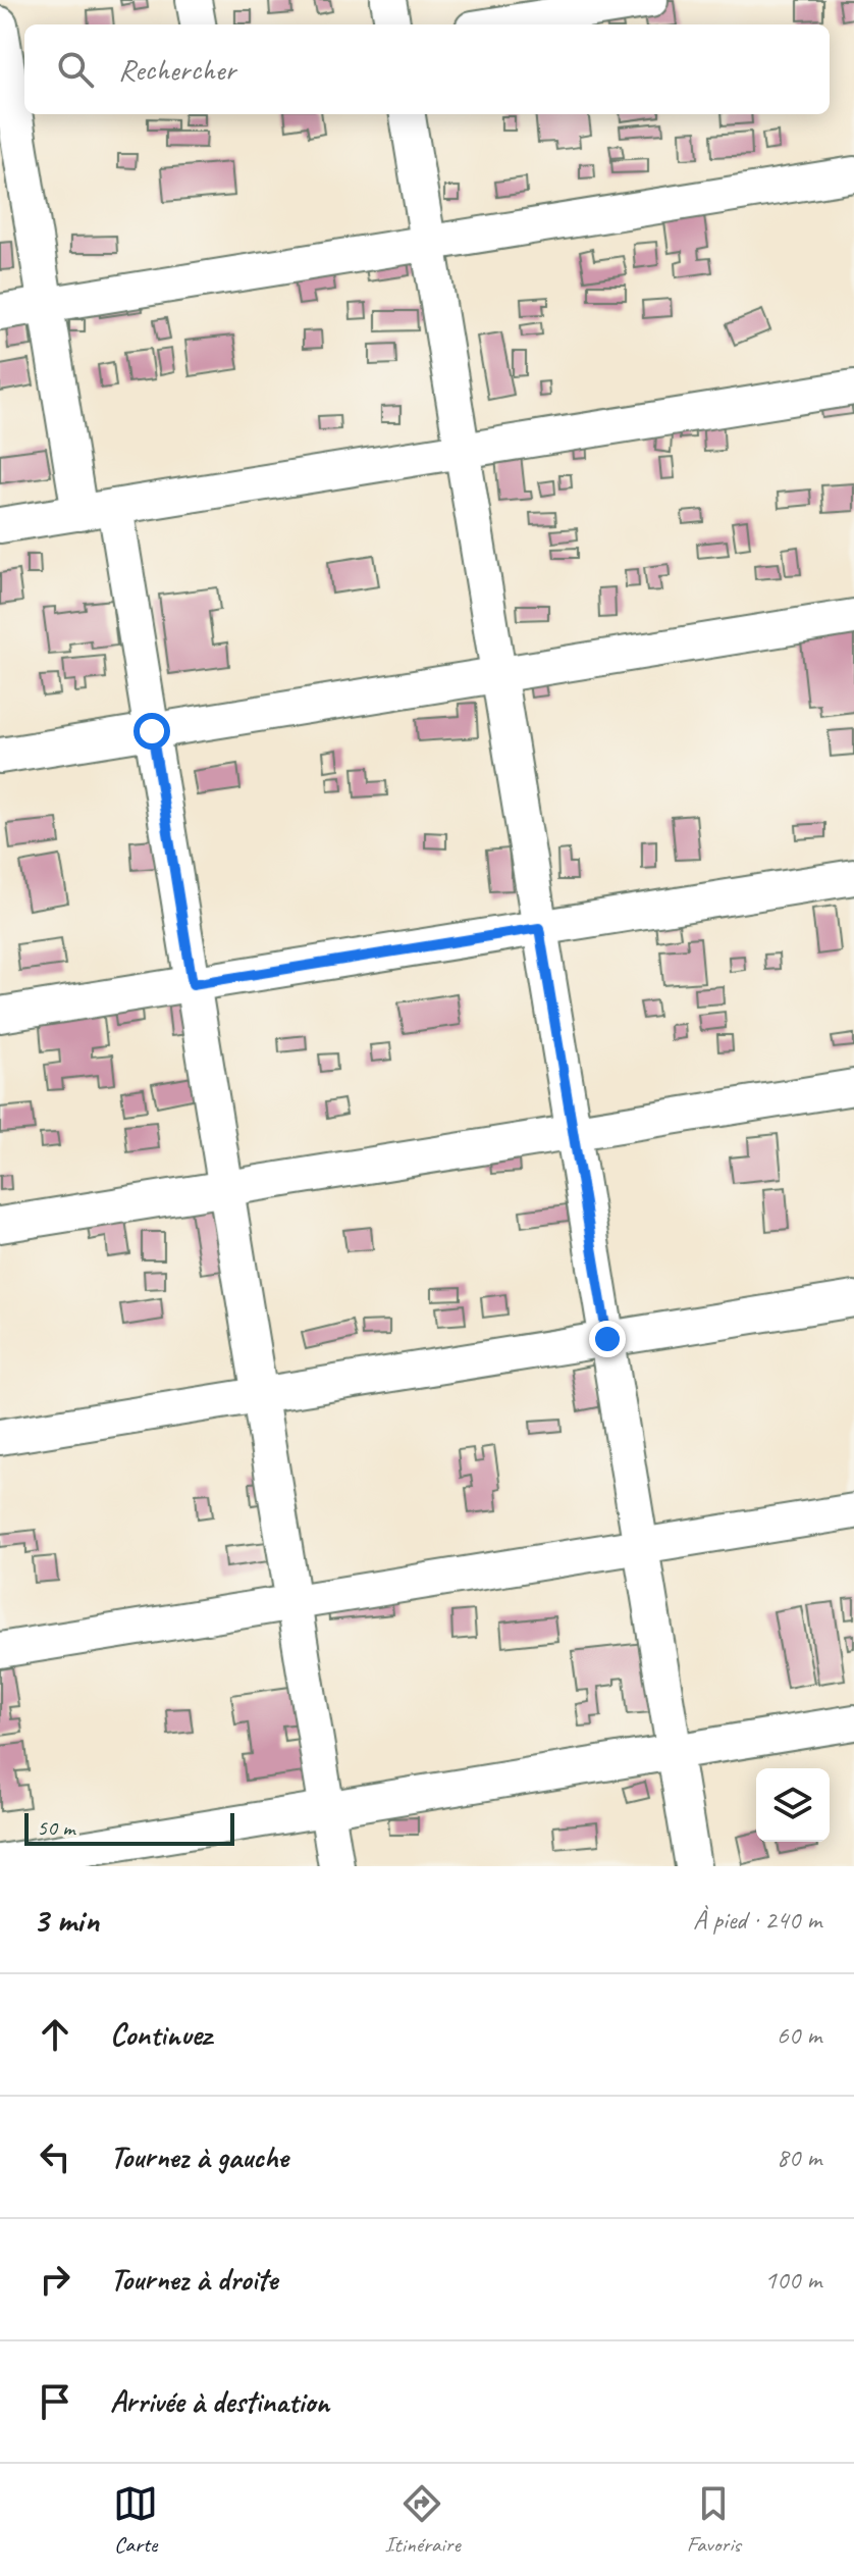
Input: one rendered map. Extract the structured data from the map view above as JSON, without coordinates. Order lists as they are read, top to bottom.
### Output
{
  "scale_bar": "50 m",
  "page": {
    "search": "Rechercher",
    "scale": "50 m",
    "heading": ["3 min", "À pied · 240 m"],
    "list": [
      ["Continuez", "60 m"],
      ["Tournez à gauche", "80 m"],
      ["Tournez à droite", "100 m"],
      "Arrivée à destination"
    ],
    "nav": ["Carte", "Itinéraire", "Favoris"]
  }
}
